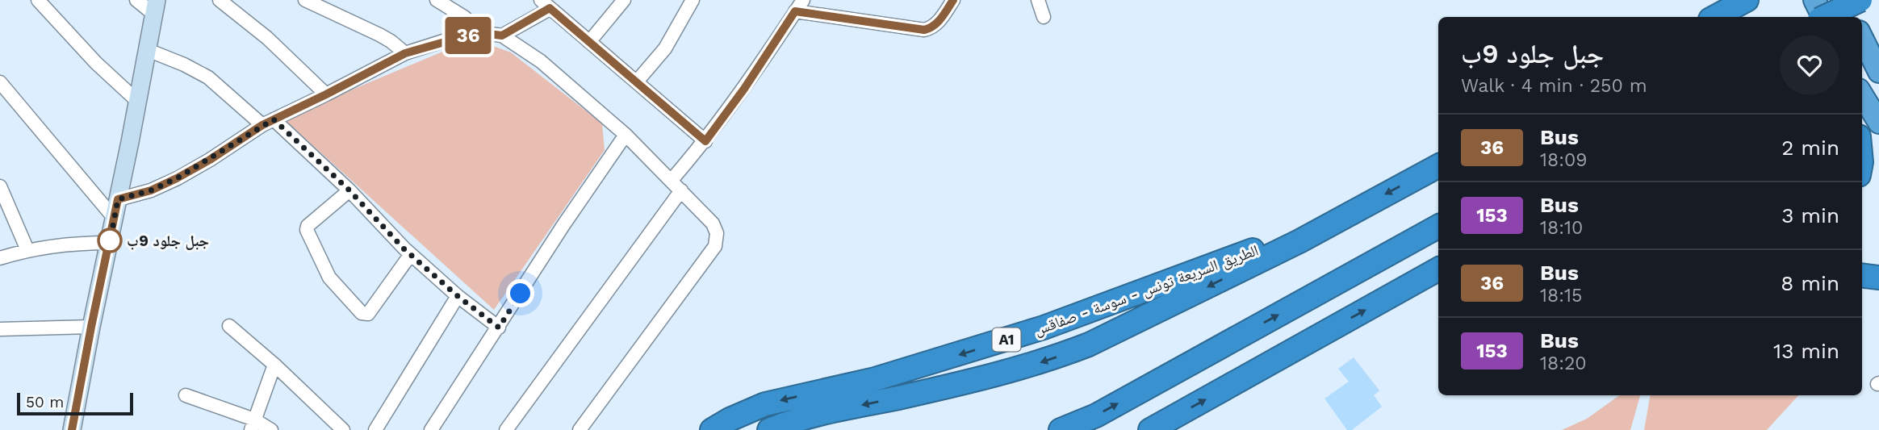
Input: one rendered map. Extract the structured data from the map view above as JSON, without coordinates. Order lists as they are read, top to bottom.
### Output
{
  "streets": {
    "highway": ["الطريق السريعة تونس - سوسة - صفاقس", "A1"]
  },
  "places": ["جبل جلود 9ب"],
  "lines": ["bus line 36"],
  "scale_bar": "50 m",
  "page": {
    "on_map": "36",
    "heading": ["جبل جلود 9ب", "Walk · 4 min · 250 m"],
    "list": [
      {
        "mark": "36",
        "name": "Bus",
        "note": "18:09",
        "value": "2 min"
      },
      {
        "mark": "153",
        "name": "Bus",
        "note": "18:10",
        "value": "3 min"
      },
      {
        "mark": "36",
        "name": "Bus",
        "note": "18:15",
        "value": "8 min"
      },
      {
        "mark": "153",
        "name": "Bus",
        "note": "18:20",
        "value": "13 min"
      }
    ],
    "scale": "50 m"
  }
}
